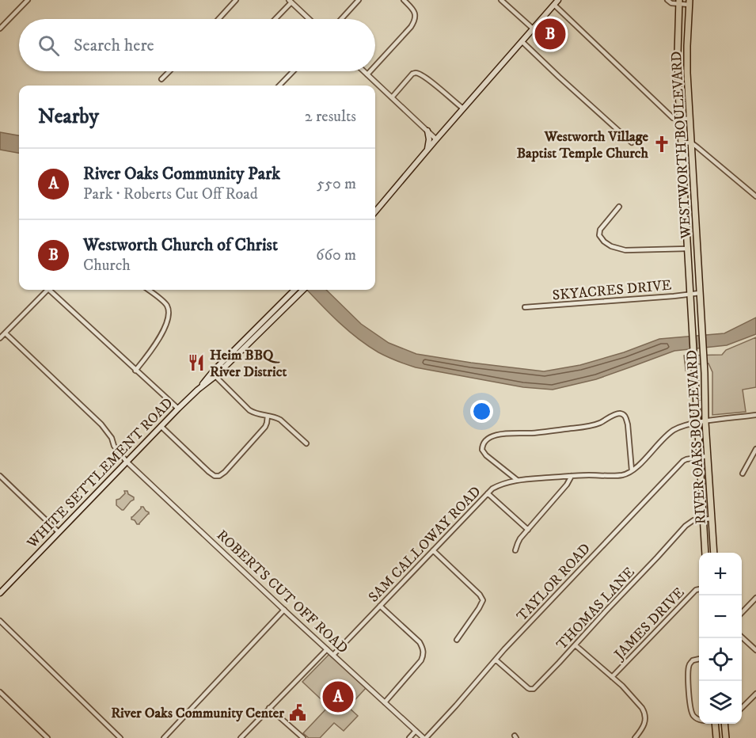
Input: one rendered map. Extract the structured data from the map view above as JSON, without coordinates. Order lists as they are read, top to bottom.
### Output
{
  "streets": {
    "main road": ["WESTWORTH BOULEVARD", "RIVER OAKS BOULEVARD", "WHITE SETTLEMENT ROAD"],
    "street": [
      "SKYACRES DRIVE",
      "SAM CALLOWAY ROAD",
      "TAYLOR ROAD",
      "ROBERTS CUT OFF ROAD",
      "THOMAS LANE",
      "JAMES DRIVE"
    ]
  },
  "crossings": [
    ["WESTWORTH BOULEVARD", "SKYACRES DRIVE"],
    ["WESTWORTH BOULEVARD", "RIVER OAKS BOULEVARD"],
    ["RIVER OAKS BOULEVARD", "TAYLOR ROAD"],
    ["RIVER OAKS BOULEVARD", "THOMAS LANE"],
    ["WHITE SETTLEMENT ROAD", "ROBERTS CUT OFF ROAD"],
    ["SAM CALLOWAY ROAD", "ROBERTS CUT OFF ROAD"],
    ["TAYLOR ROAD", "ROBERTS CUT OFF ROAD"],
    ["TAYLOR ROAD", "THOMAS LANE"]
  ],
  "places": {
    "church": ["Westworth Village Baptist Temple Church"],
    "restaurant": ["Heim BBQ River District"],
    "public building": ["River Oaks Community Center"]
  },
  "page": {
    "pins": ["B", "A"],
    "search": "Search here",
    "heading": ["Nearby", "2 results"],
    "list": [
      {
        "mark": "A",
        "name": "River Oaks Community Park",
        "note": "Park · Roberts Cut Off Road",
        "value": "550 m"
      },
      {
        "mark": "B",
        "name": "Westworth Church of Christ",
        "note": "Church",
        "value": "660 m"
      }
    ],
    "map_buttons": ["+", "−"]
  }
}
